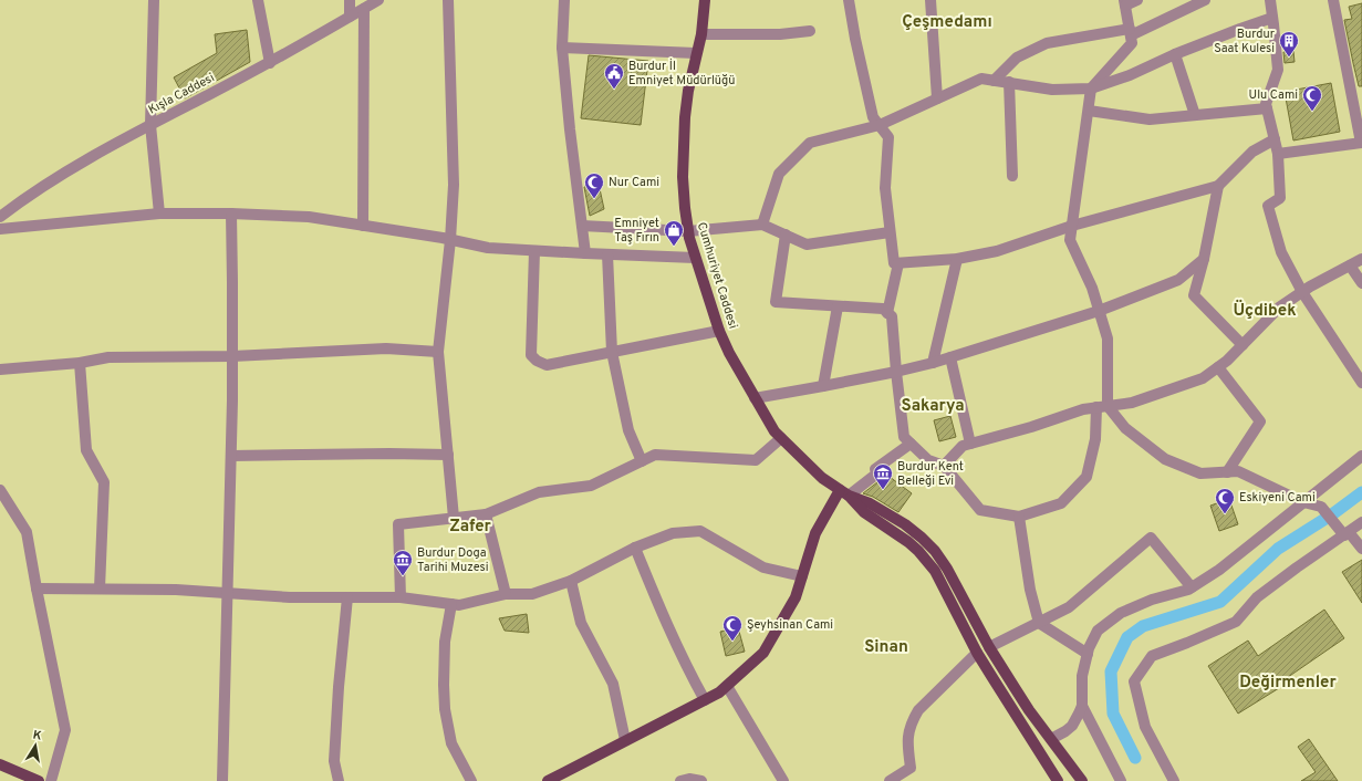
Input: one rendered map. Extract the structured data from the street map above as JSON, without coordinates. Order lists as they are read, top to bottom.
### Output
{
  "streets": {
    "main road": ["Cumhuriyet Caddesi"],
    "street": ["Kışla Caddesi"]
  },
  "districts": [
    "Çeşmedamı",
    "Üçdibek",
    "Sakarya",
    "Zafer",
    "Sinan",
    "Değirmenler"
  ],
  "places": {
    "building": ["Burdur Saat Kulesi"],
    "public building": ["Burdur İl Emniyet Müdürlüğü"],
    "mosque": [
      "Ulu Cami",
      "Nur Cami",
      "Eskiyeni Cami",
      "Şeyhsinan Cami"
    ],
    "shop": ["Emniyet Taş Fırın"],
    "museum": ["Burdur Kent Belleği Evi", "Burdur Doga Tarihi Muzesi"]
  },
  "north": "top"
}
